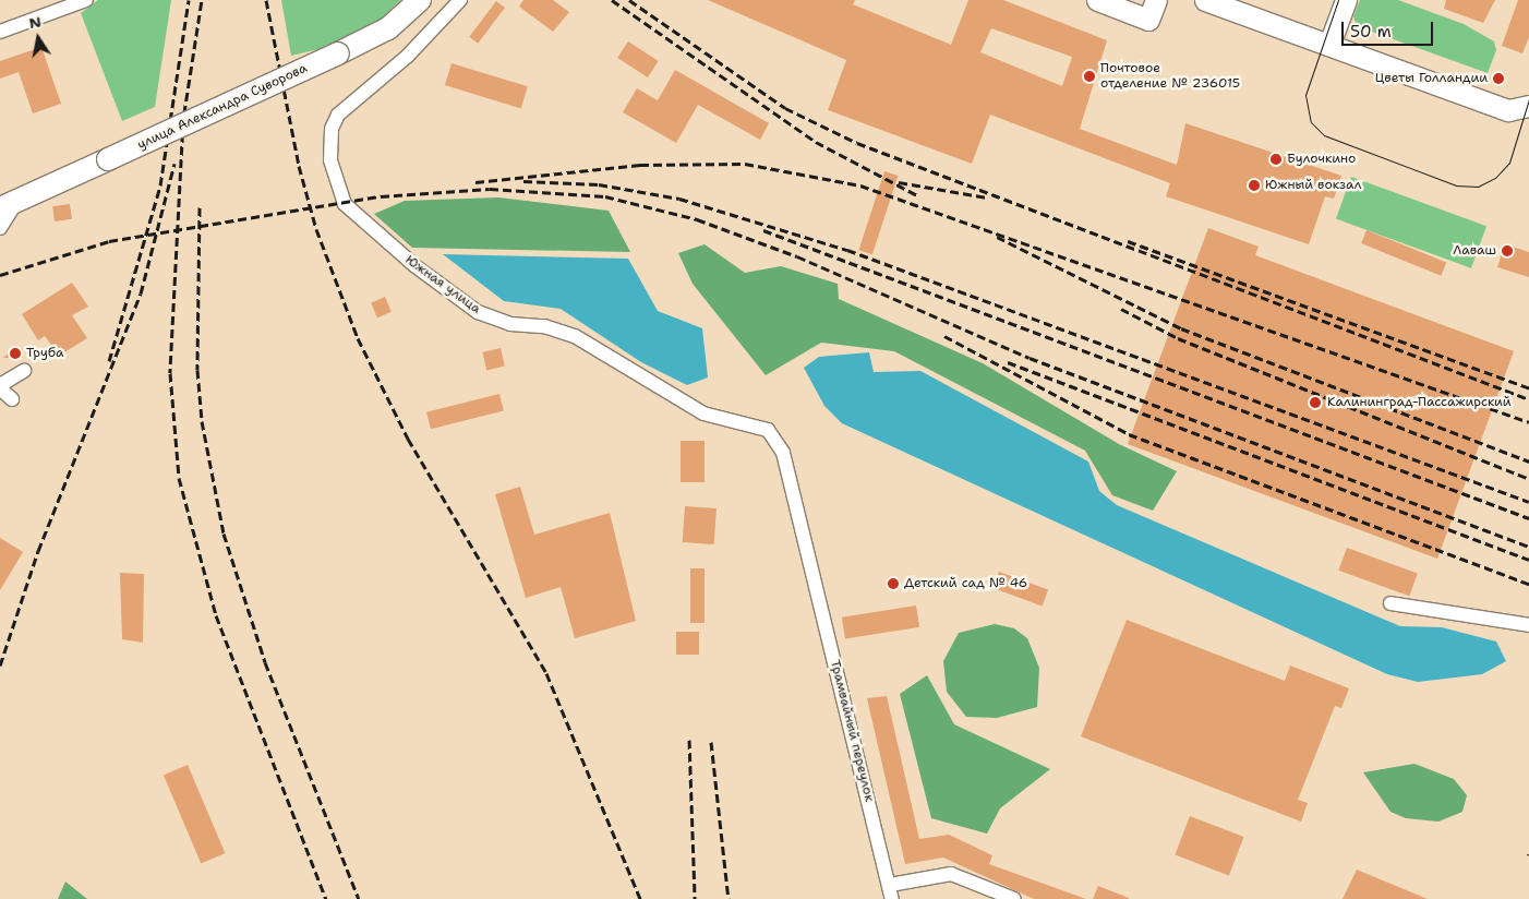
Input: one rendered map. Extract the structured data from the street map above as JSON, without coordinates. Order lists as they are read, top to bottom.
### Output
{
  "streets": {
    "main road": ["улица Александра Суворова"],
    "street": ["Южная улица", "Трамвайный переулок"]
  },
  "crossings": [
    ["Южная улица", "Трамвайный переулок"]
  ],
  "places": [
    "Почтовое отделение № 236015",
    "Цветы Голландии",
    "Булочкино",
    "Южный вокзал",
    "Лаваш",
    "Труба",
    "Калининград-Пассажирский",
    "Детский сад № 46"
  ],
  "scale_bar": "50 m",
  "north": "top"
}
